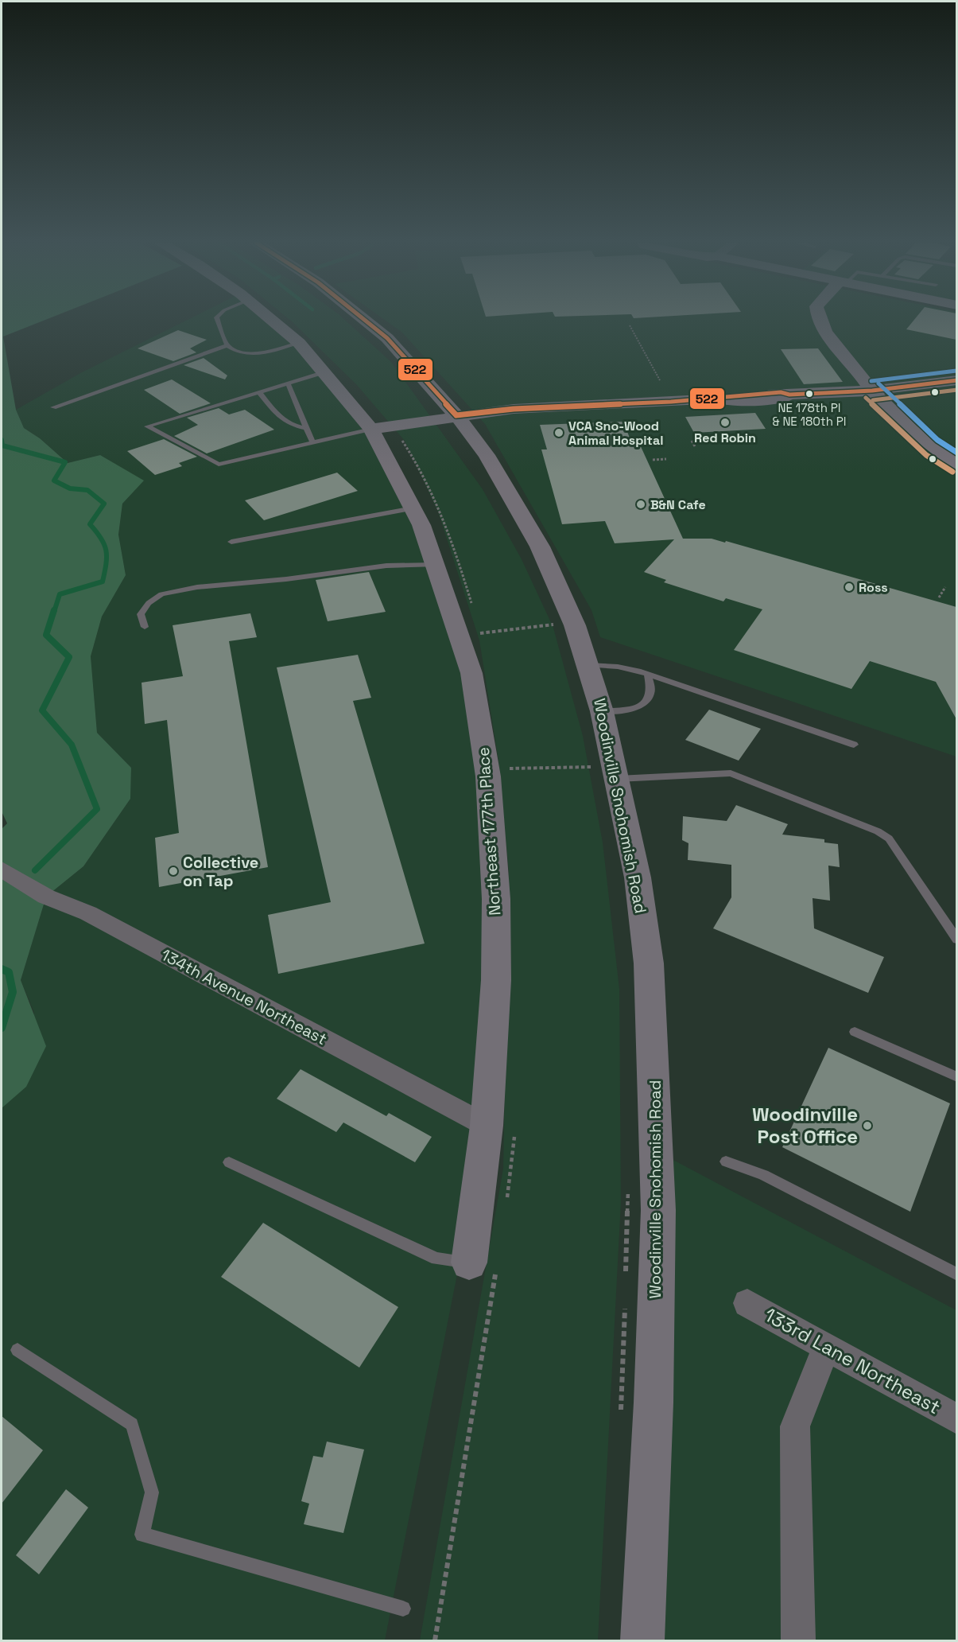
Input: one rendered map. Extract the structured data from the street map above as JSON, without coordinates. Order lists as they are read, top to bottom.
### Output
{
  "streets": {
    "street": [
      "Woodinville Snohomish Road",
      "Northeast 177th Place",
      "134th Avenue Northeast",
      "133rd Lane Northeast"
    ]
  },
  "crossings": [
    ["Northeast 177th Place", "134th Avenue Northeast"]
  ],
  "places": [
    "NE 178th Pl & NE 180th Pl",
    "Red Robin",
    "VCA Sno-Wood Animal Hospital",
    "B&N Cafe",
    "Ross",
    "Collective on Tap",
    "Woodinville Post Office"
  ],
  "lines": ["transit line 522"]
}
